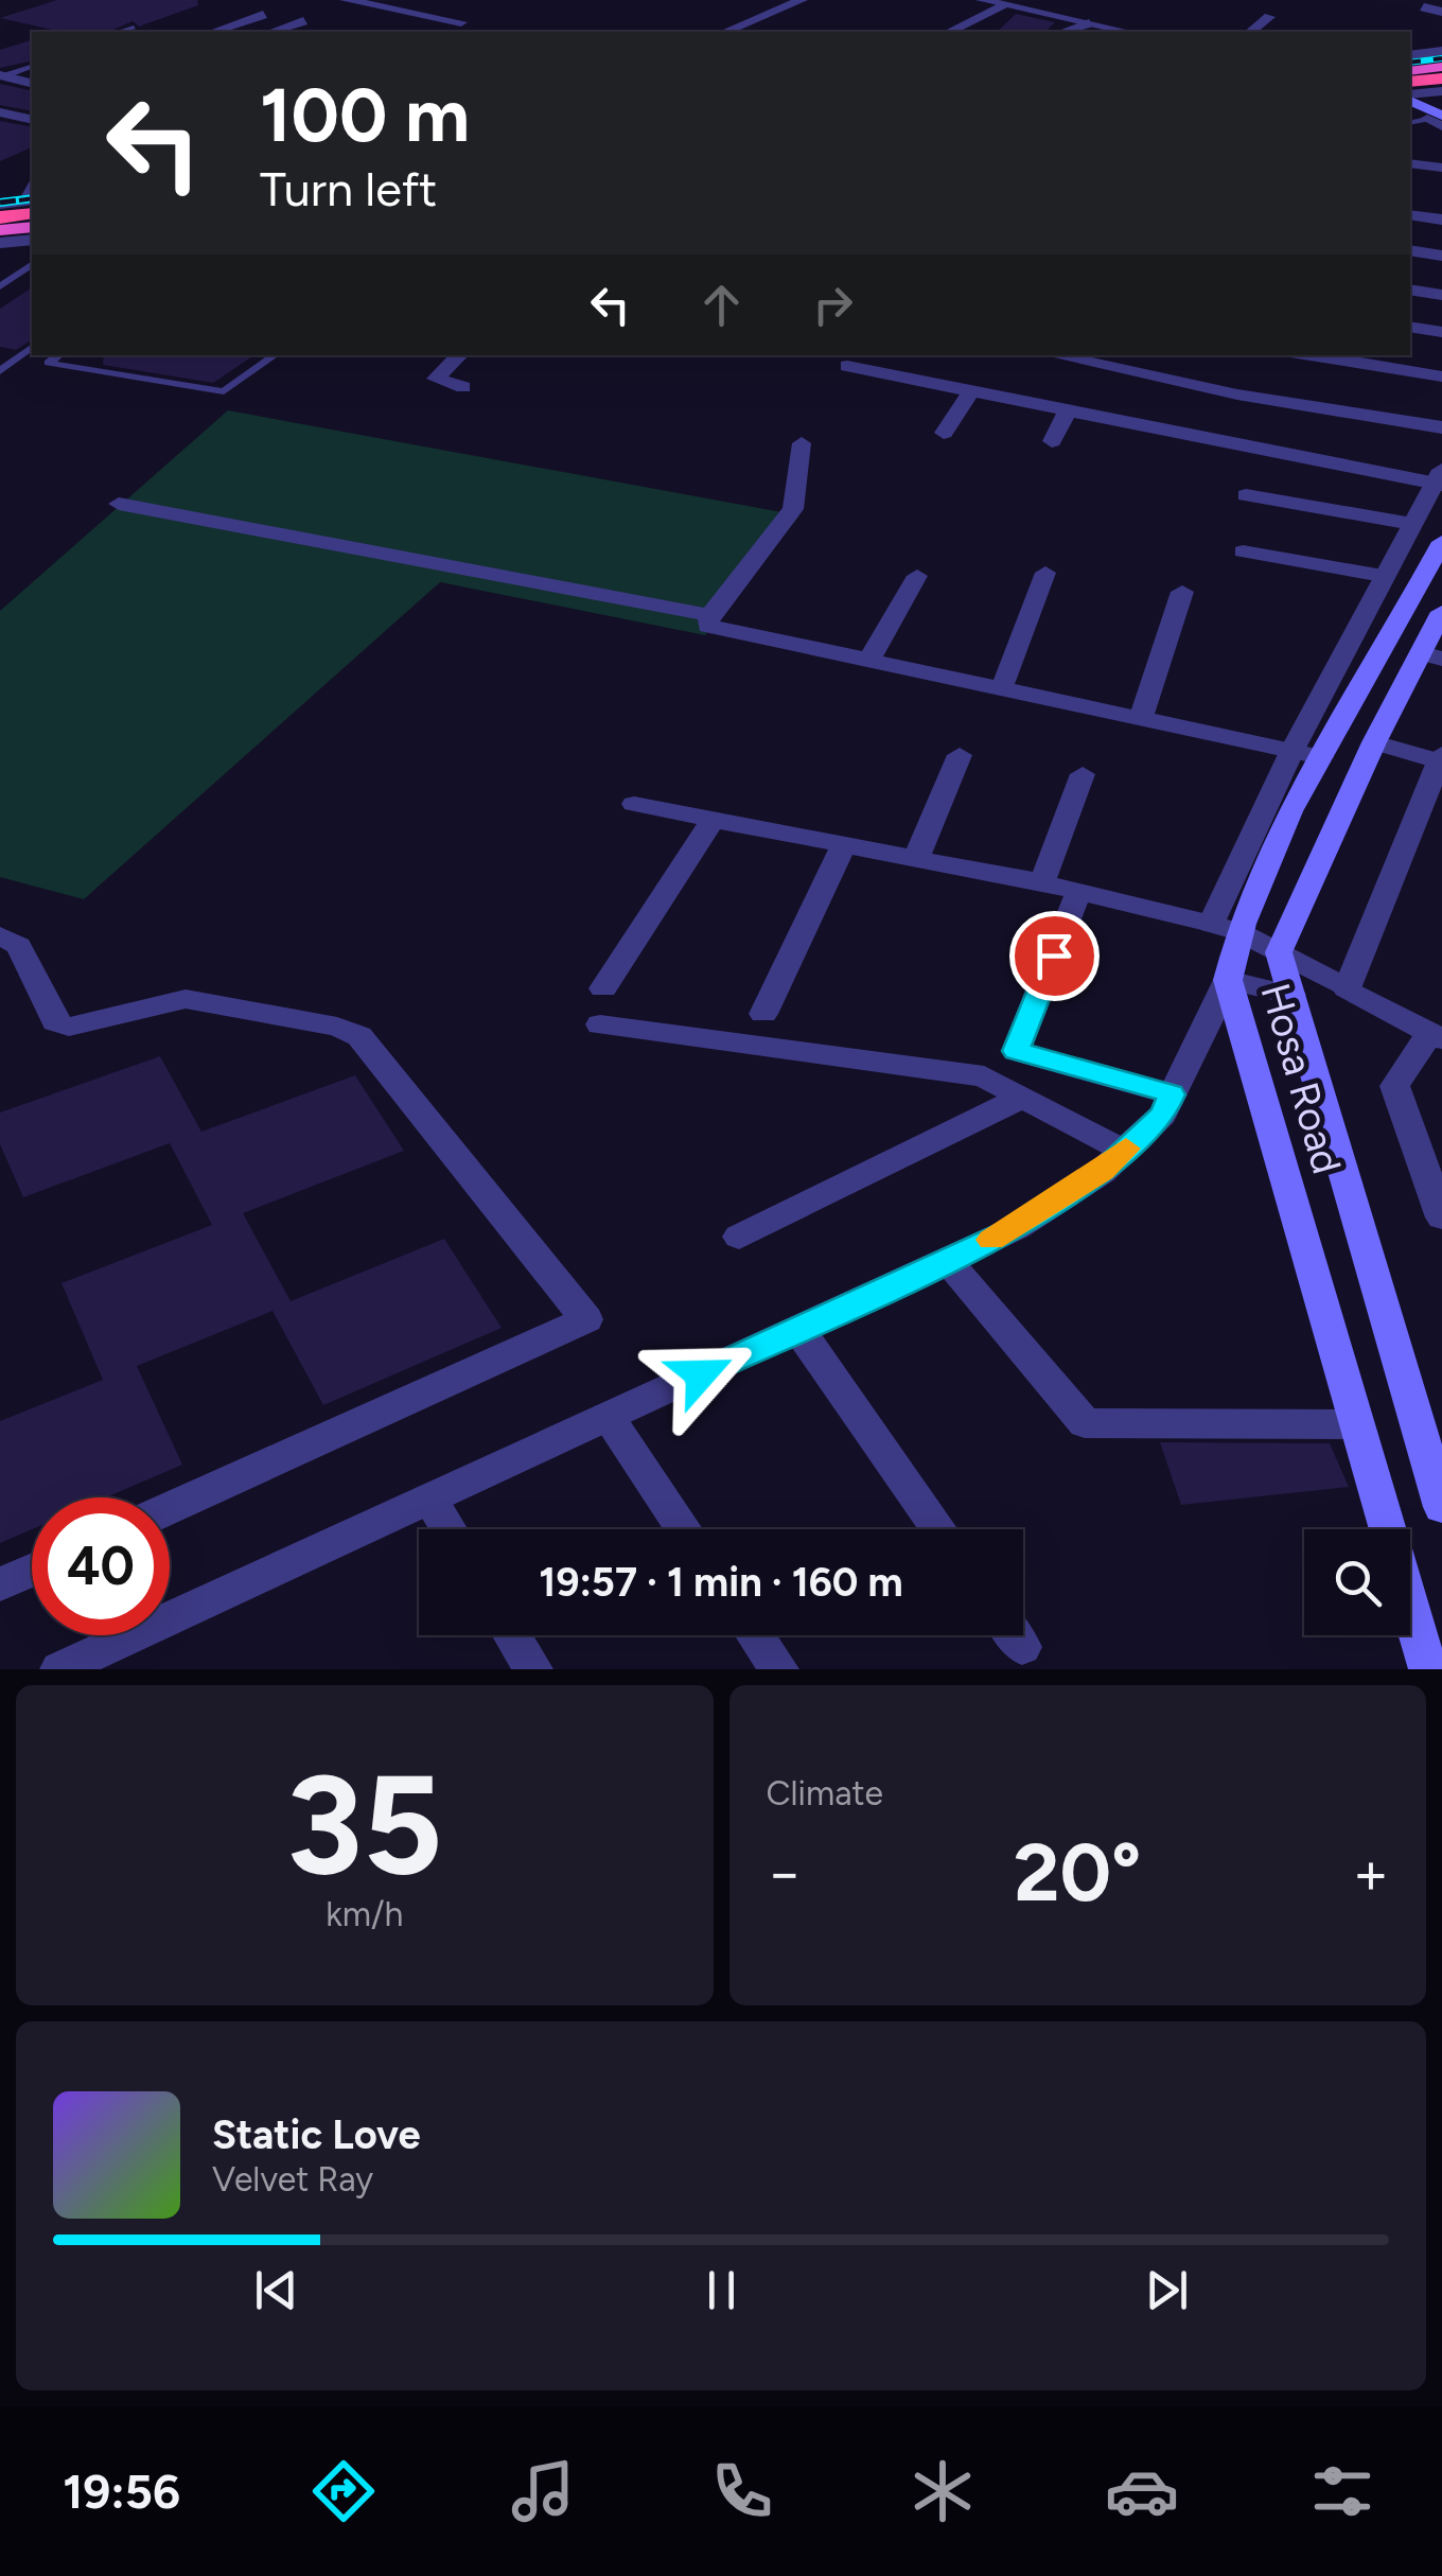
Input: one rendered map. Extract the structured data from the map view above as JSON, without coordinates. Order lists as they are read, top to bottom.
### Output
{
  "streets": {
    "main road": ["Hosa Road"]
  },
  "page": {
    "turn": ["100 m", "Turn left"],
    "limit": "40",
    "trip": "19:57 · 1 min · 160 m",
    "tile": [
      ["35", "km/h"],
      "Climate"
    ],
    "heat": ["−", "20°", "+"],
    "song": ["Static Love", "Velvet Ray"],
    "tabs": "19:56"
  }
}
